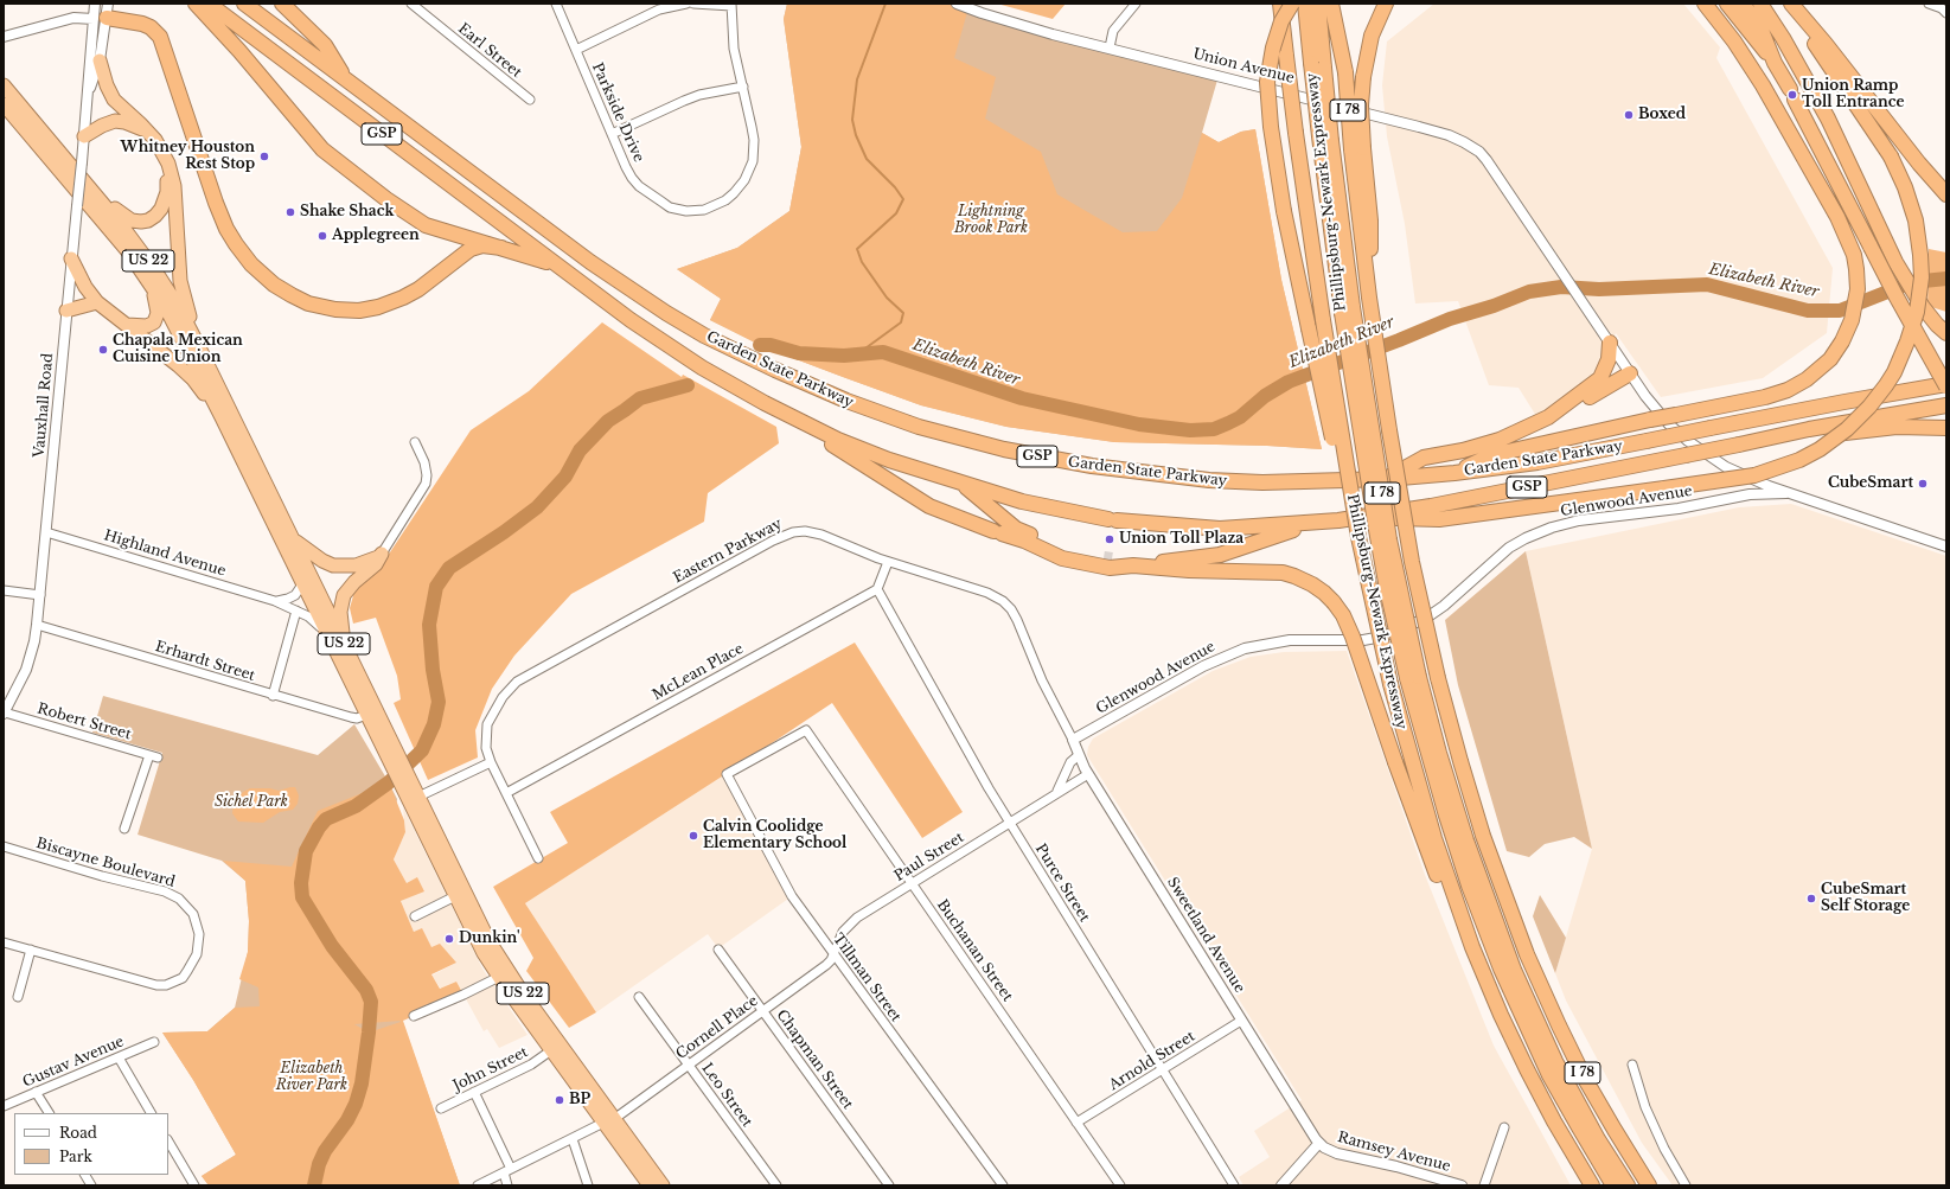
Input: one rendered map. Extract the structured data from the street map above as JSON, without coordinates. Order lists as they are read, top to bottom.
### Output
{
  "streets": {
    "highway": [
      "I 78",
      "GSP",
      "Phillipsburg-Newark Expressway",
      "US 22",
      "Garden State Parkway"
    ],
    "street": [
      "Earl Street",
      "Union Avenue",
      "Parkside Drive",
      "Vauxhall Road",
      "Glenwood Avenue",
      "Eastern Parkway",
      "Highland Avenue",
      "Erhardt Street",
      "McLean Place",
      "Robert Street",
      "Paul Street",
      "Biscayne Boulevard",
      "Purce Street",
      "Sweetland Avenue",
      "Buchanan Street",
      "Tillman Street",
      "Cornell Place",
      "Chapman Street",
      "Arnold Street",
      "Gustav Avenue",
      "John Street",
      "Leo Street",
      "Ramsey Avenue"
    ]
  },
  "crossings": [
    ["Union Avenue", "Glenwood Avenue"],
    ["US 22", "Highland Avenue"],
    ["US 22", "Erhardt Street"],
    ["US 22", "Cornell Place"],
    ["US 22", "John Street"],
    ["Vauxhall Road", "Highland Avenue"],
    ["Vauxhall Road", "Erhardt Street"],
    ["Vauxhall Road", "Robert Street"],
    ["Glenwood Avenue", "Eastern Parkway"],
    ["Glenwood Avenue", "Sweetland Avenue"],
    ["Eastern Parkway", "McLean Place"],
    ["Eastern Parkway", "Sweetland Avenue"],
    ["McLean Place", "Purce Street"],
    ["Paul Street", "Purce Street"],
    ["Paul Street", "Sweetland Avenue"],
    ["Paul Street", "Buchanan Street"],
    ["Paul Street", "Tillman Street"],
    ["Paul Street", "Cornell Place"],
    ["Purce Street", "Arnold Street"],
    ["Sweetland Avenue", "Arnold Street"],
    ["Sweetland Avenue", "Ramsey Avenue"],
    ["Buchanan Street", "Tillman Street"],
    ["Buchanan Street", "Arnold Street"],
    ["Tillman Street", "Cornell Place"],
    ["Cornell Place", "Chapman Street"],
    ["Cornell Place", "Leo Street"]
  ],
  "water": ["Elizabeth River"],
  "parks": ["Lightning Brook Park", "Sichel Park", "Elizabeth River Park"],
  "places": [
    "Union Ramp Toll Entrance",
    "Boxed",
    "Whitney Houston Rest Stop",
    "Shake Shack",
    "Applegreen",
    "Chapala Mexican Cuisine Union",
    "CubeSmart",
    "Union Toll Plaza",
    "Calvin Coolidge Elementary School",
    "CubeSmart Self Storage",
    "Dunkin'",
    "BP"
  ],
  "legend": ["Road", "Park"]
}
